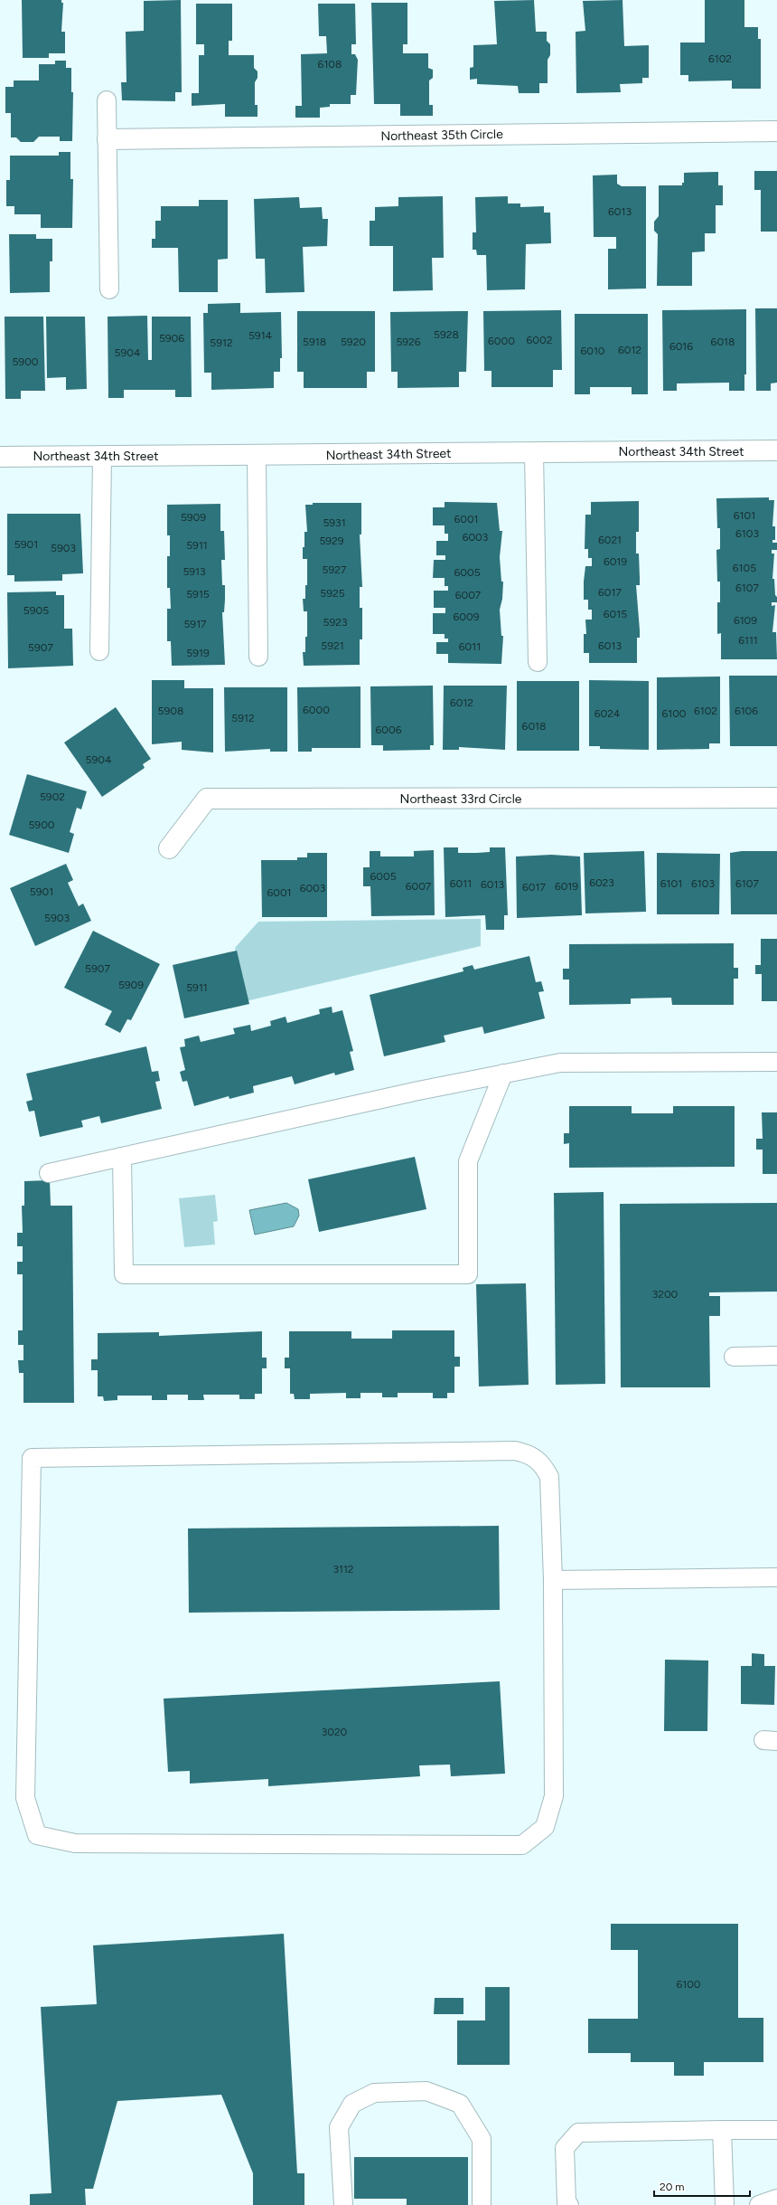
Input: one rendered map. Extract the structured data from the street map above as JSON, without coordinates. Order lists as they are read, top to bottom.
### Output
{
  "streets": {
    "street": ["Northeast 35th Circle", "Northeast 34th Street", "Northeast 33rd Circle"]
  },
  "house_numbers": [
    "6102",
    "6108",
    "6013",
    "5928",
    "5914",
    "5906",
    "6002",
    "6000",
    "5918",
    "5920",
    "5926",
    "6018",
    "5912",
    "6016",
    "6012",
    "6010",
    "5904",
    "5900",
    "6101",
    "5909",
    "6001",
    "5931",
    "6103",
    "6003",
    "6021",
    "5929",
    "5901",
    "5911",
    "5903",
    "6019",
    "6105",
    "5927",
    "5913",
    "6005",
    "6107",
    "6017",
    "5925",
    "5915",
    "6007",
    "5905",
    "6015",
    "6009",
    "6109",
    "5923",
    "5917",
    "6111",
    "5921",
    "6013",
    "6011",
    "5907",
    "5919",
    "6012",
    "6000",
    "5908",
    "6102",
    "6106",
    "6024",
    "6100",
    "5912",
    "6018",
    "6006",
    "5904",
    "5902",
    "5900",
    "6005",
    "6023",
    "6011",
    "6101",
    "6103",
    "6107",
    "6013",
    "6007",
    "6019",
    "6017",
    "6003",
    "5901",
    "6001",
    "5903",
    "5907",
    "5909",
    "5911",
    "3200",
    "3112",
    "3020",
    "6100"
  ],
  "scale_bar": "20 m"
}
